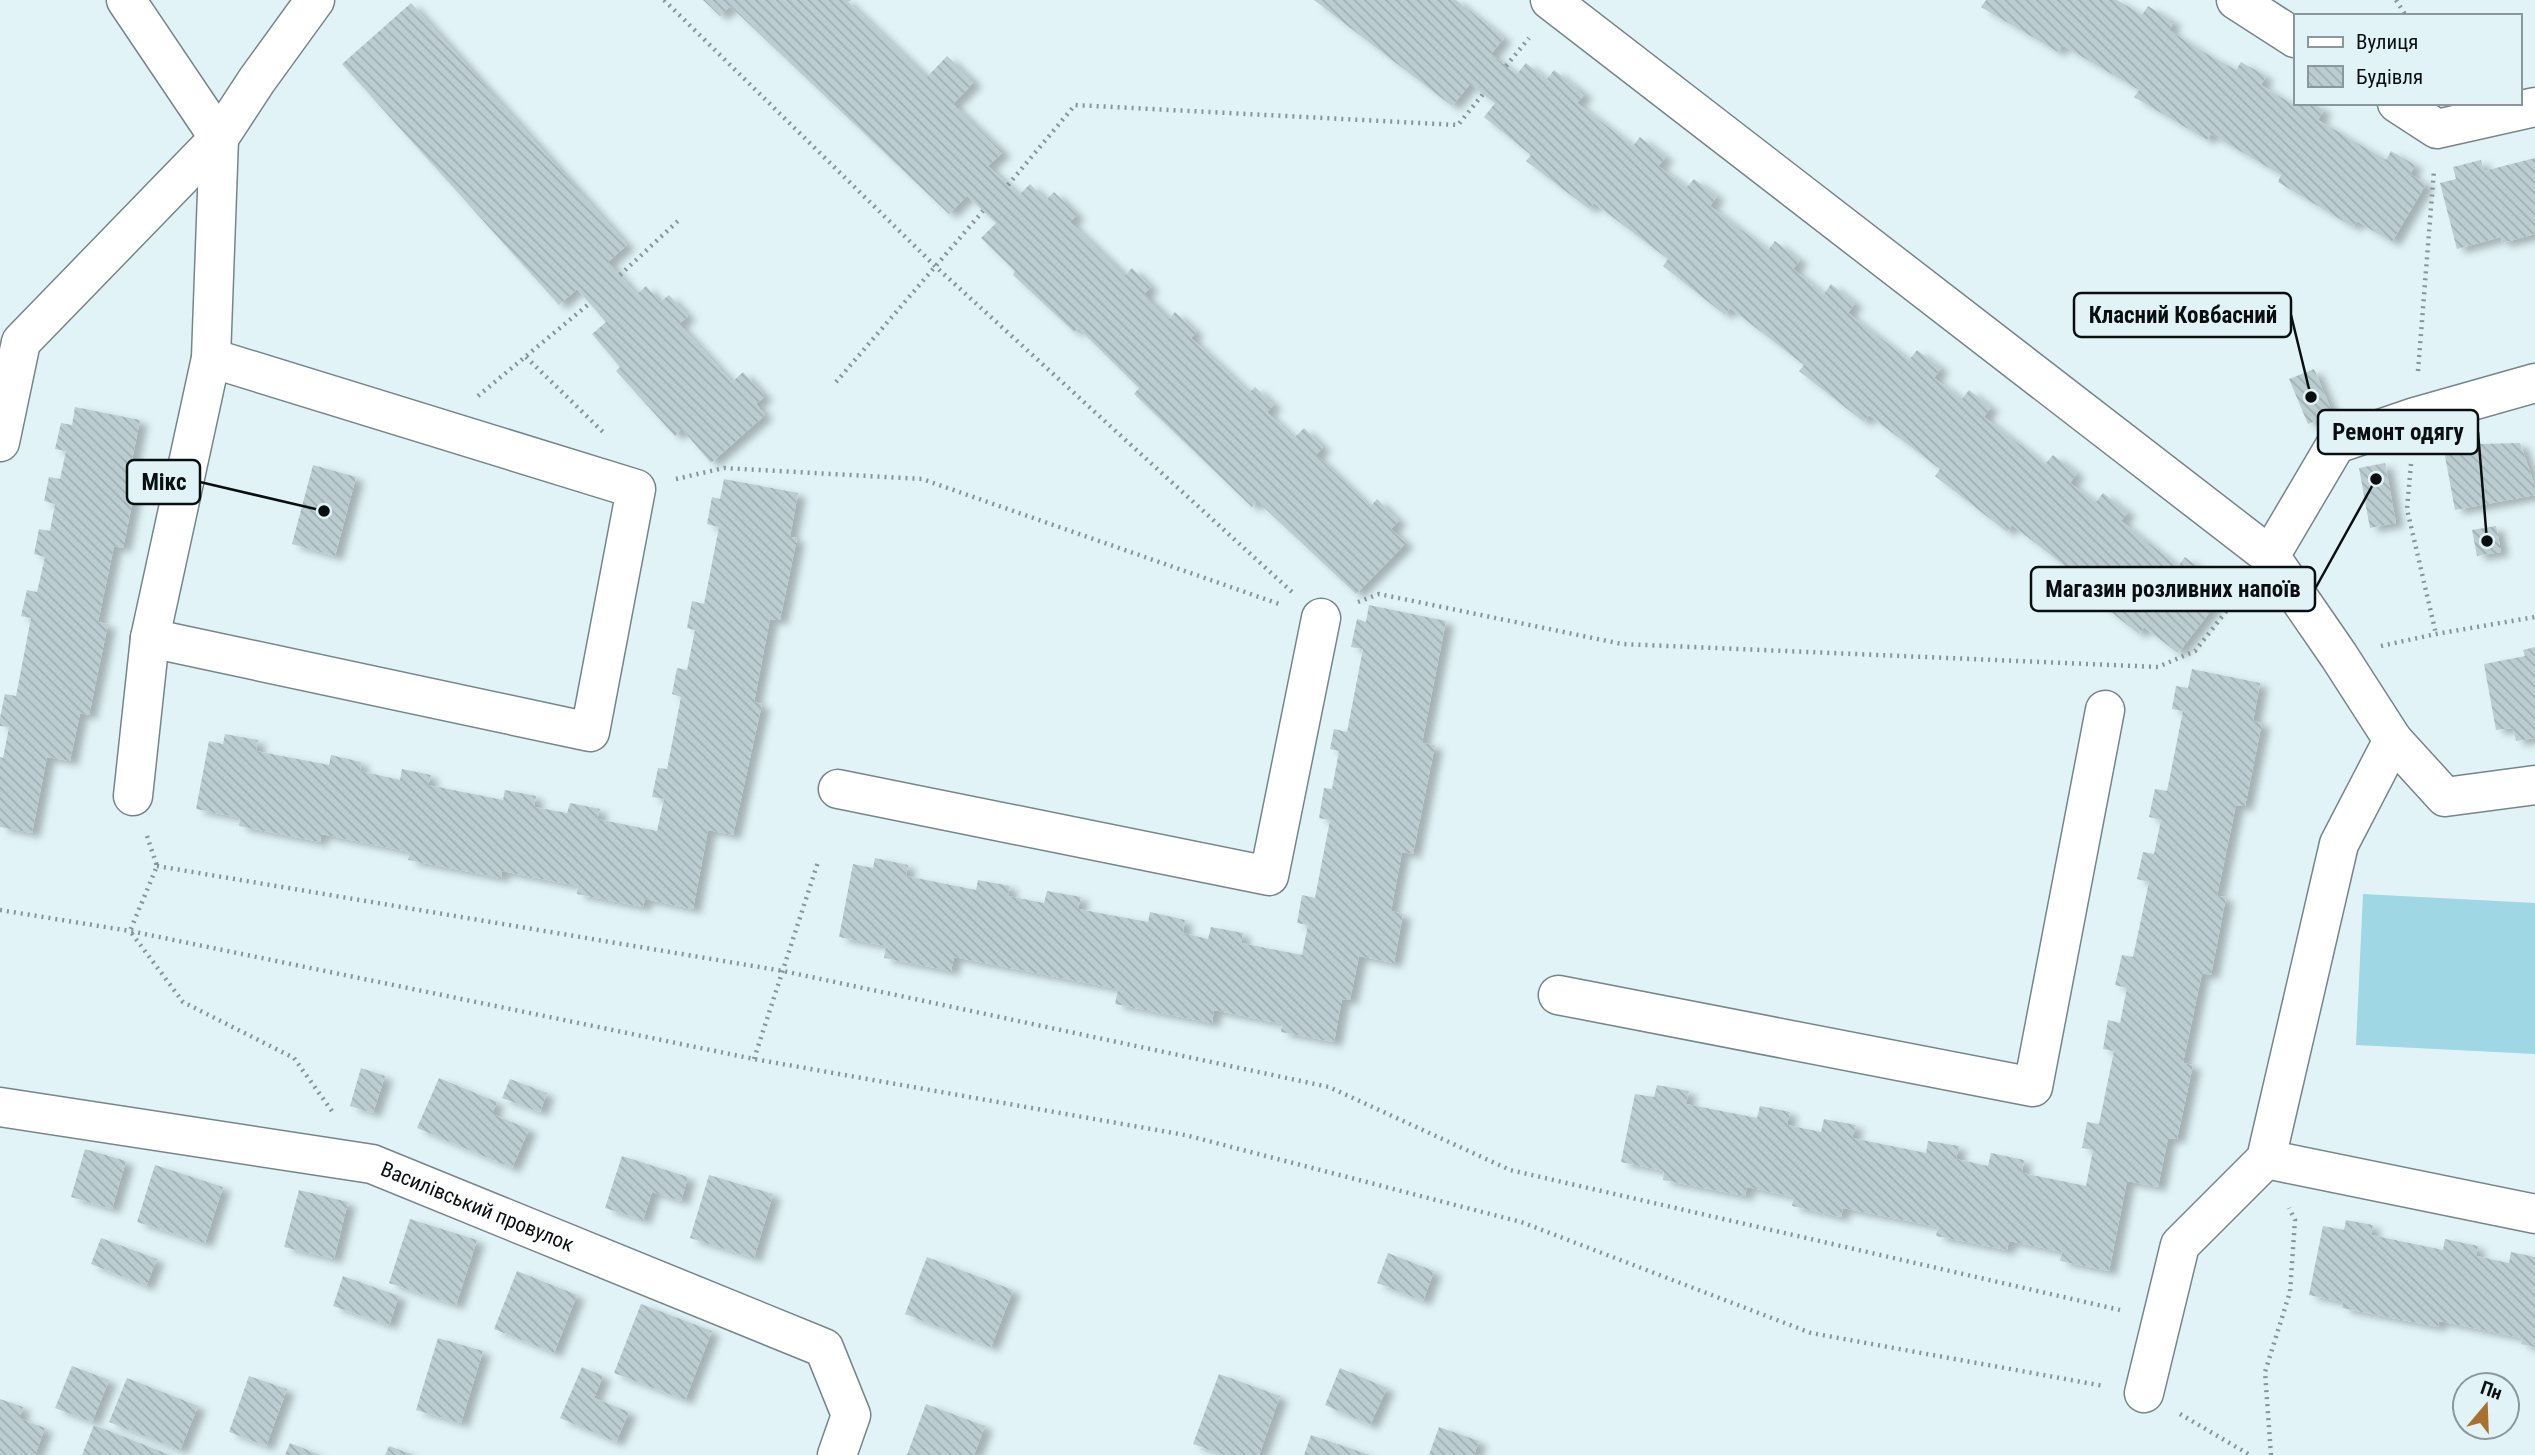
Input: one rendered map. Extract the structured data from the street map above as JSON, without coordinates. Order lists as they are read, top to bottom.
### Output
{
  "streets": {
    "street": ["Василівський провулок"]
  },
  "places": [
    "Класний Ковбасний",
    "Магазин розливних напоїв",
    "Мікс",
    "Ремонт одягу"
  ],
  "legend": ["Вулиця", "Будівля"],
  "north": "top"
}
